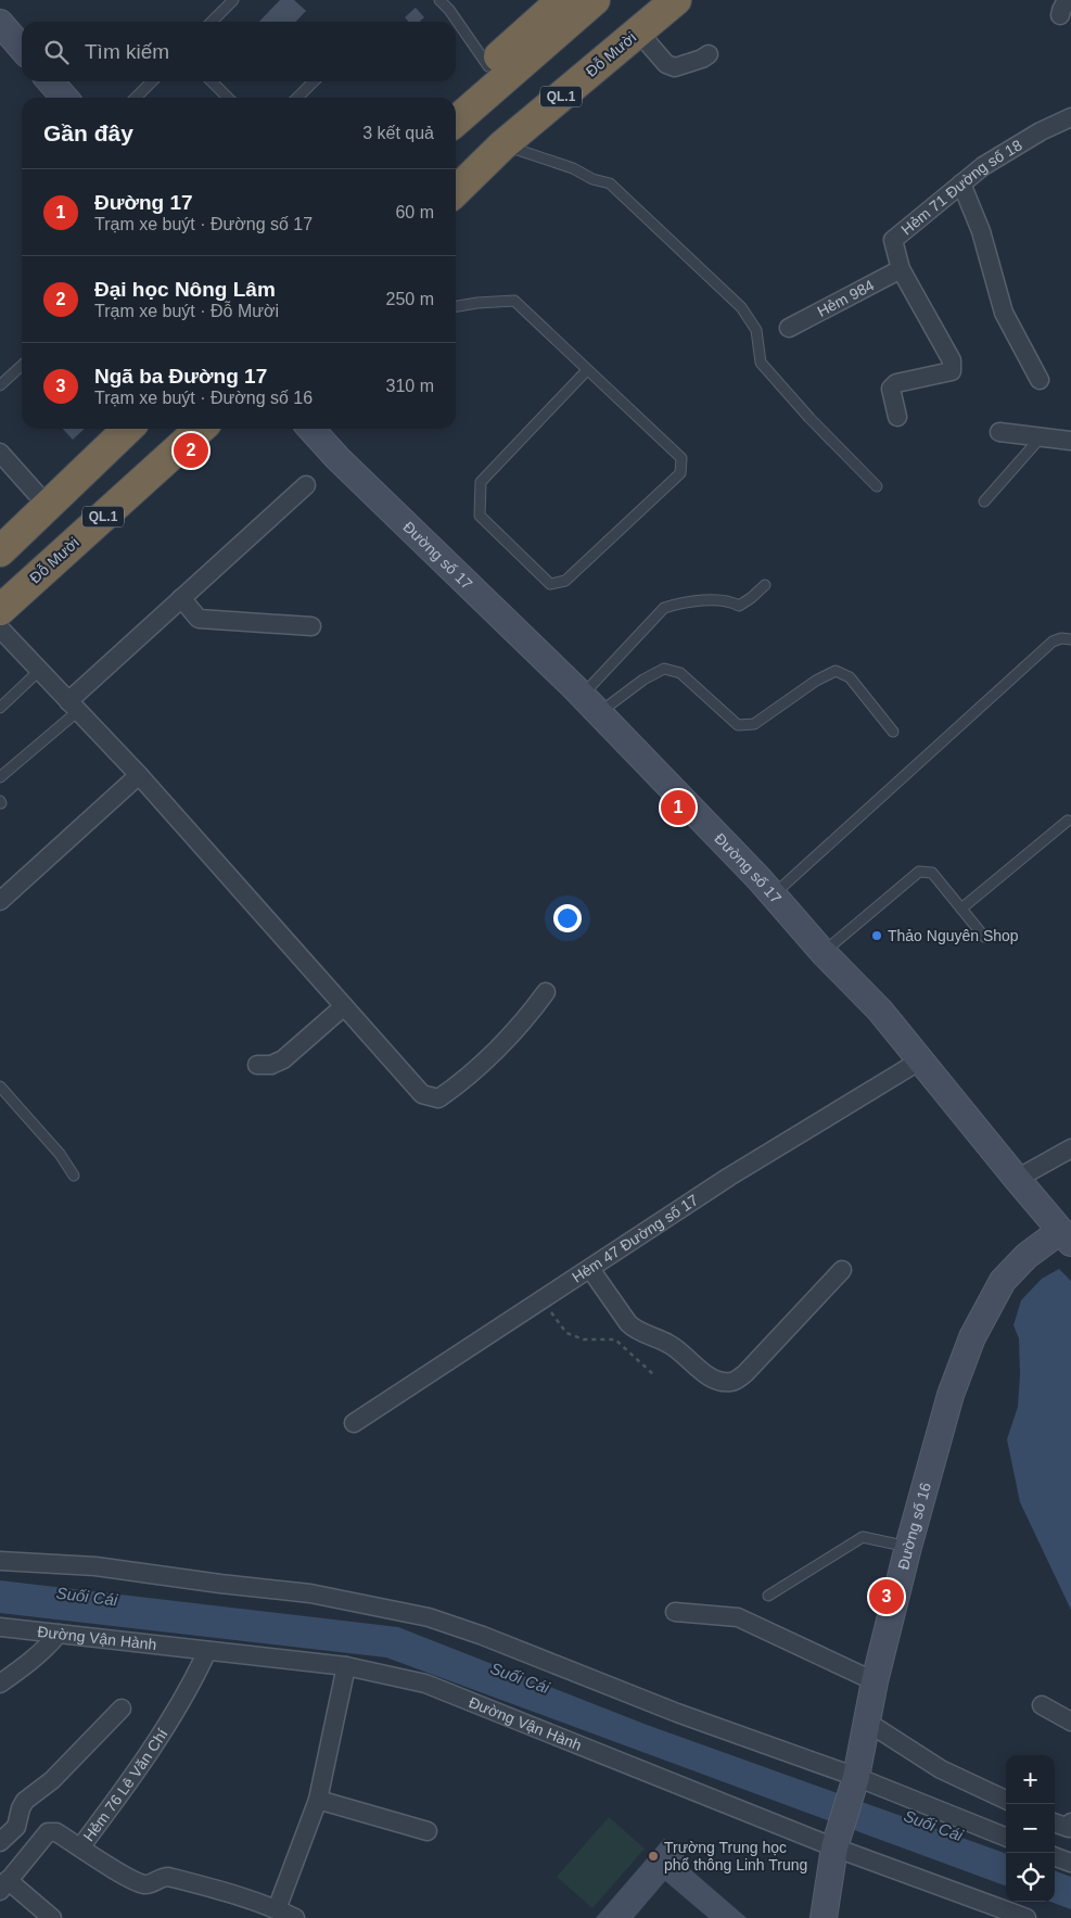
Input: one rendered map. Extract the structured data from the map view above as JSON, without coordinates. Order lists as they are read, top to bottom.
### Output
{
  "streets": {
    "highway": ["Đỗ Mười", "QL.1"],
    "street": [
      "Hẻm 71 Đường số 18",
      "Hẻm 984",
      "Đường số 17",
      "Hẻm 47 Đường số 17",
      "Đường số 16",
      "Đường Vận Hành",
      "Hẻm 76 Lê Văn Chí"
    ]
  },
  "crossings": [
    ["Hẻm 71 Đường số 18", "Hẻm 984"],
    ["Đường số 17", "Hẻm 47 Đường số 17"],
    ["Đường số 17", "Đường số 16"],
    ["Đường số 16", "Đường Vận Hành"],
    ["Đường Vận Hành", "Hẻm 76 Lê Văn Chí"]
  ],
  "water": ["Suối Cái"],
  "places": ["Thảo Nguyên Shop", "Trường Trung học phổ thông Linh Trung"],
  "page": {
    "search": "Tìm kiếm",
    "heading": ["Gần đây", "3 kết quả"],
    "list": [
      {
        "mark": "1",
        "name": "Đường 17",
        "note": "Trạm xe buýt · Đường số 17",
        "value": "60 m"
      },
      {
        "mark": "2",
        "name": "Đại học Nông Lâm",
        "note": "Trạm xe buýt · Đỗ Mười",
        "value": "250 m"
      },
      {
        "mark": "3",
        "name": "Ngã ba Đường 17",
        "note": "Trạm xe buýt · Đường số 16",
        "value": "310 m"
      }
    ],
    "pins": ["2", "1", "3"],
    "map_buttons": ["+", "−"]
  }
}
